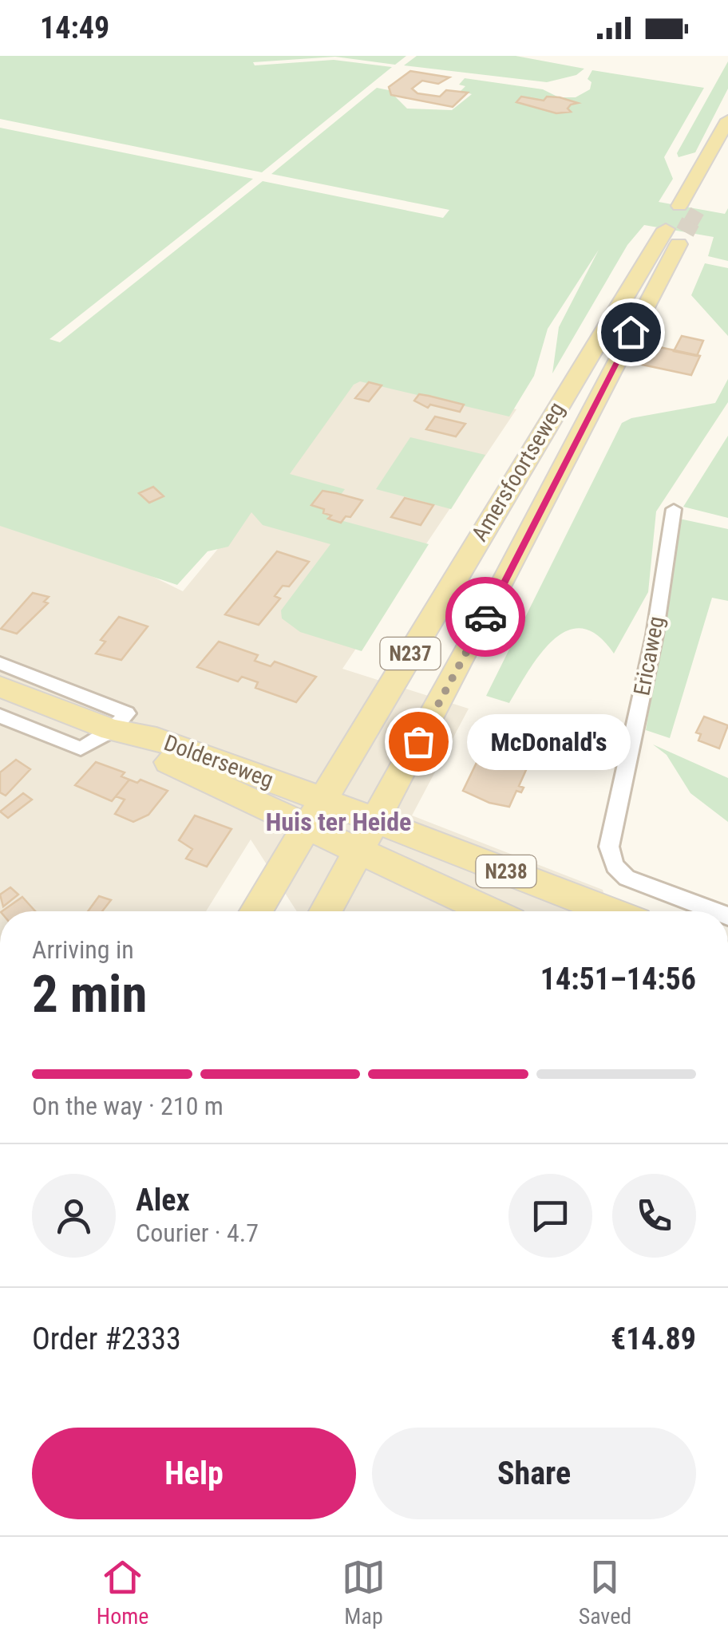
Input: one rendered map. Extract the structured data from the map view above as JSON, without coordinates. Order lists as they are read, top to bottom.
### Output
{
  "streets": {
    "main road": [
      "Amersfoortseweg",
      "N237",
      "Dolderseweg",
      "N238"
    ],
    "street": ["Ericaweg"]
  },
  "crossings": [
    ["Amersfoortseweg", "Dolderseweg"],
    ["Amersfoortseweg", "N238"],
    ["Dolderseweg", "N238"]
  ],
  "districts": ["Huis ter Heide"],
  "places": ["McDonald's"],
  "page": {
    "status": "14:49",
    "bubble": "McDonald's",
    "heading": ["2 min", "Arriving in", "14:51–14:56"],
    "panel": [
      "Alex",
      "Courier · 4.7",
      "Order #2333",
      "€14.89"
    ],
    "bar": "On the way · 210 m",
    "buttons": ["Help", "Share"],
    "tabs": ["Home", "Map", "Saved"]
  }
}
